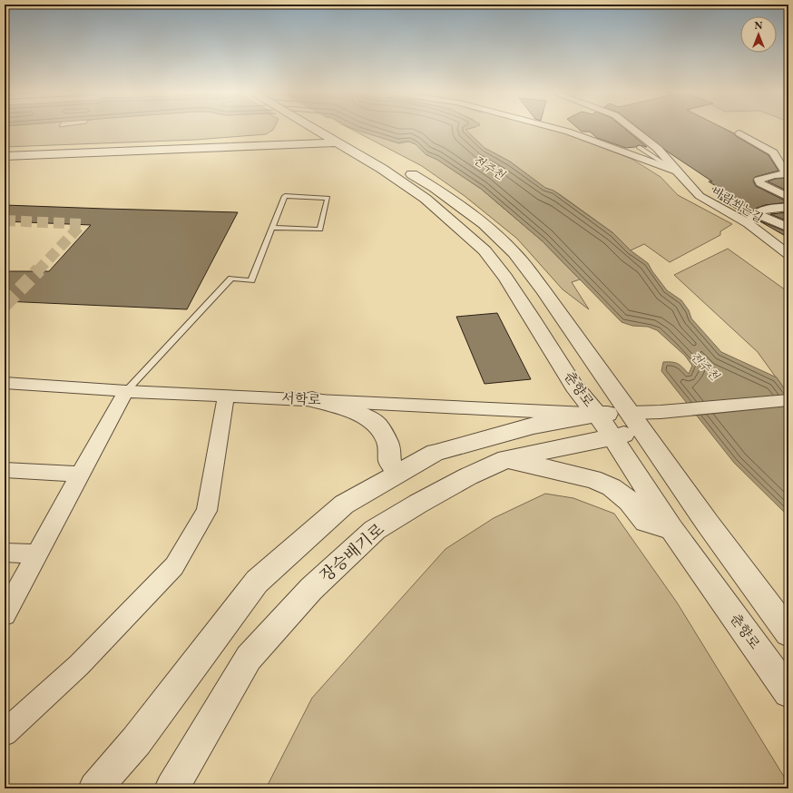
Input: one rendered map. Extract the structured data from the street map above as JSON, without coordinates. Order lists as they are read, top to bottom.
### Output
{
  "streets": {
    "street": [
      "바람쐬는길",
      "춘향로",
      "서학로",
      "장승배기로"
    ]
  },
  "crossings": [
    ["춘향로", "서학로"],
    ["춘향로", "장승배기로"]
  ],
  "water": ["전주천"],
  "north": "top"
}
